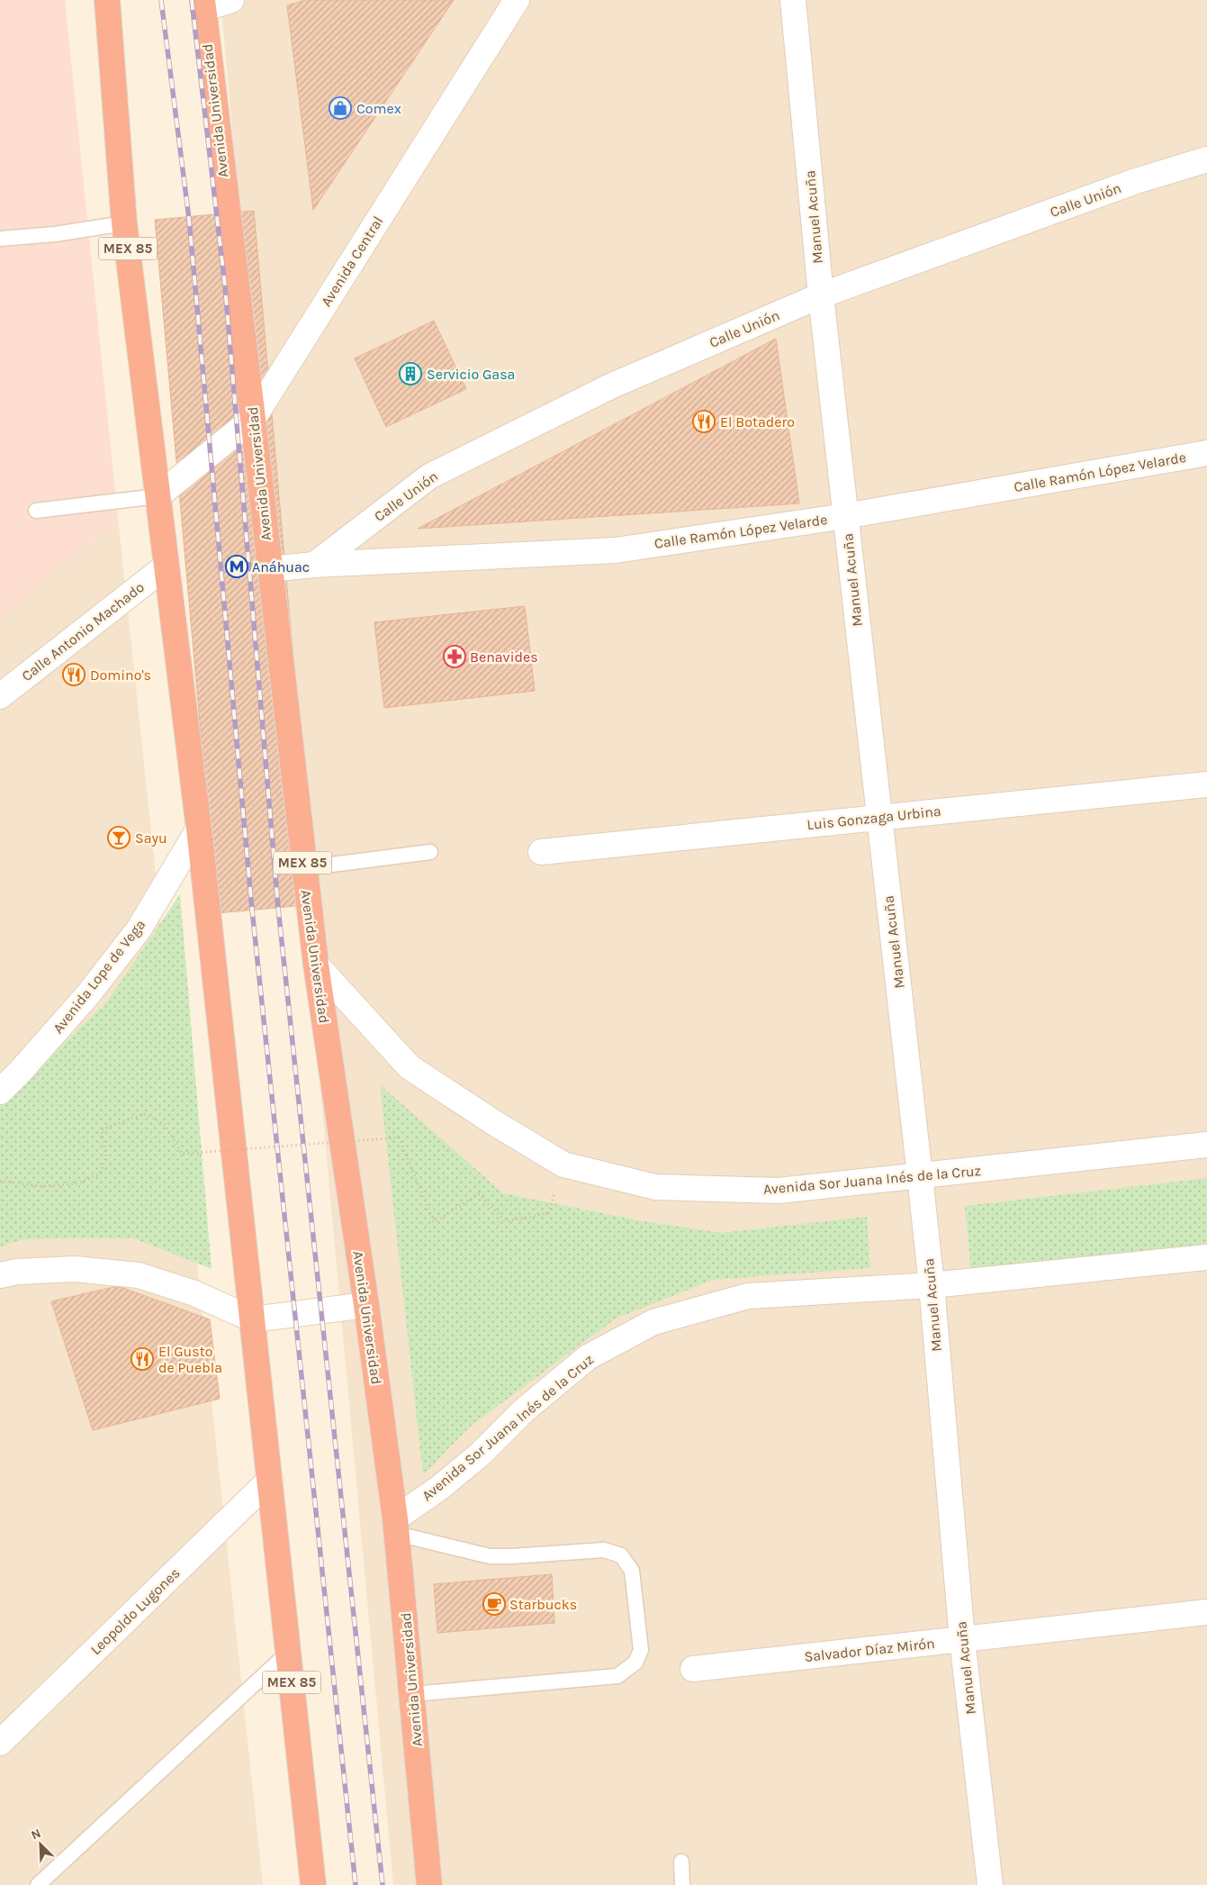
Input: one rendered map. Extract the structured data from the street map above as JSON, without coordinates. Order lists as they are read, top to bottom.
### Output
{
  "streets": {
    "highway": ["Avenida Universidad", "MEX 85"],
    "street": [
      "Calle Unión",
      "Manuel Acuña",
      "Avenida Central",
      "Calle Ramón López Velarde",
      "Calle Antonio Machado",
      "Luis Gonzaga Urbina",
      "Avenida Lope de Vega",
      "Avenida Sor Juana Inés de la Cruz",
      "Leopoldo Lugones",
      "Salvador Díaz Mirón"
    ]
  },
  "crossings": [
    ["Avenida Universidad", "Avenida Central"],
    ["Avenida Universidad", "Calle Ramón López Velarde"],
    ["Avenida Universidad", "Avenida Sor Juana Inés de la Cruz"],
    ["Calle Unión", "Manuel Acuña"],
    ["Calle Unión", "Calle Ramón López Velarde"],
    ["Manuel Acuña", "Calle Ramón López Velarde"],
    ["Manuel Acuña", "Luis Gonzaga Urbina"],
    ["Manuel Acuña", "Avenida Sor Juana Inés de la Cruz"],
    ["Manuel Acuña", "Salvador Díaz Mirón"],
    ["MEX 85", "Avenida Central"],
    ["MEX 85", "Calle Antonio Machado"],
    ["MEX 85", "Avenida Lope de Vega"],
    ["MEX 85", "Leopoldo Lugones"]
  ],
  "places": {
    "shop": ["Comex"],
    "building": ["Servicio Gasa"],
    "restaurant": ["El Botadero", "Domino's", "El Gusto de Puebla"],
    "metro station": ["Anáhuac"],
    "pharmacy": ["Benavides"],
    "bar": ["Sayu"],
    "cafe": ["Starbucks"]
  },
  "north": "top left"
}
